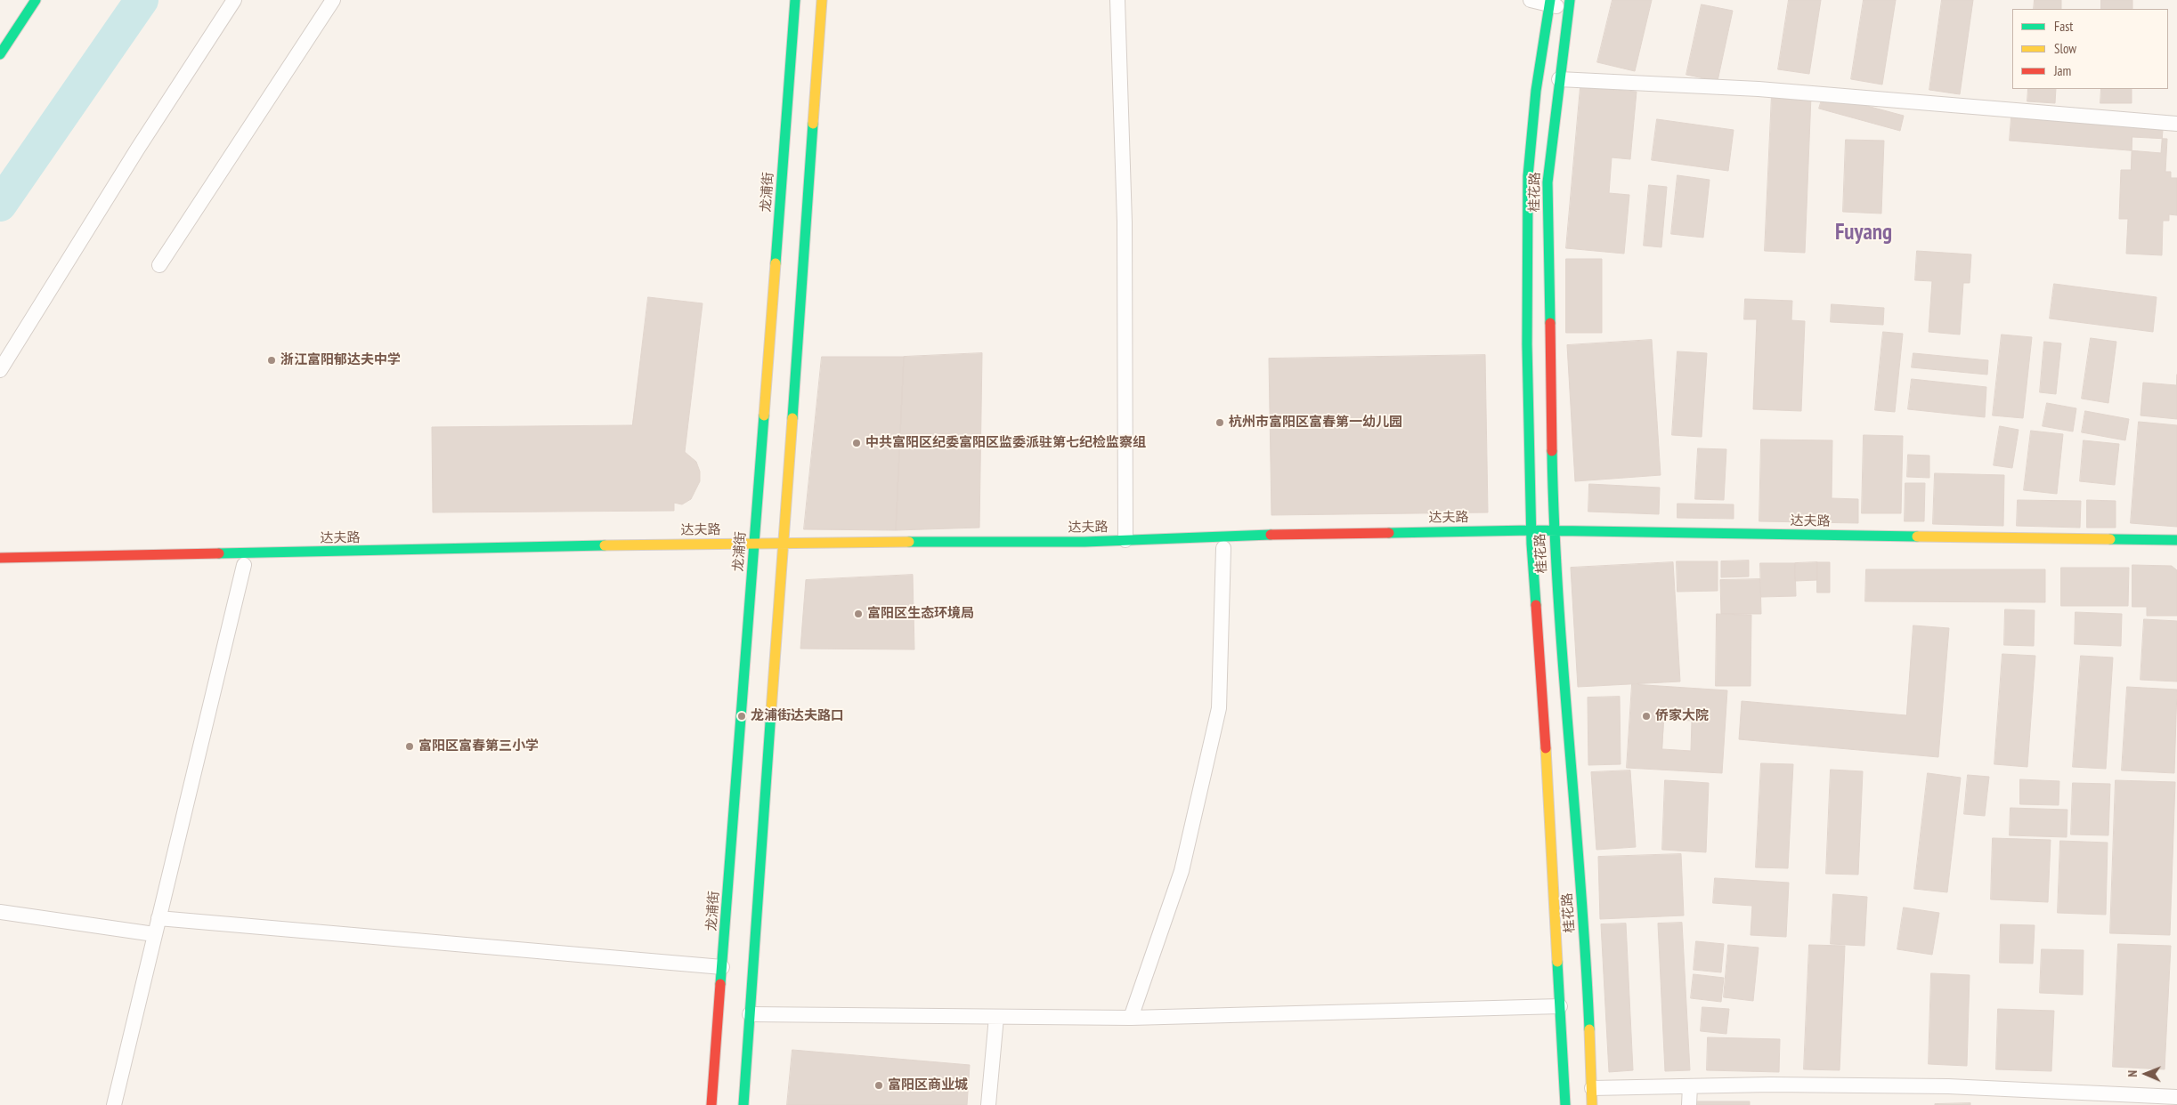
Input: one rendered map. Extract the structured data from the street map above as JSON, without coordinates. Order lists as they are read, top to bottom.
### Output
{
  "streets": {
    "main road": ["龙浦街", "桂花路", "达夫路"]
  },
  "crossings": [
    ["龙浦街", "达夫路"],
    ["桂花路", "达夫路"]
  ],
  "districts": ["Fuyang"],
  "places": [
    "浙江富阳郁达夫中学",
    "杭州市富阳区富春第一幼儿园",
    "中共富阳区纪委富阳区监委派驻第七纪检监察组",
    "富阳区生态环境局",
    "龙浦街达夫路口",
    "侨家大院",
    "富阳区富春第三小学",
    "富阳区商业城"
  ],
  "legend": ["Fast", "Slow", "Jam"],
  "north": "left"
}
